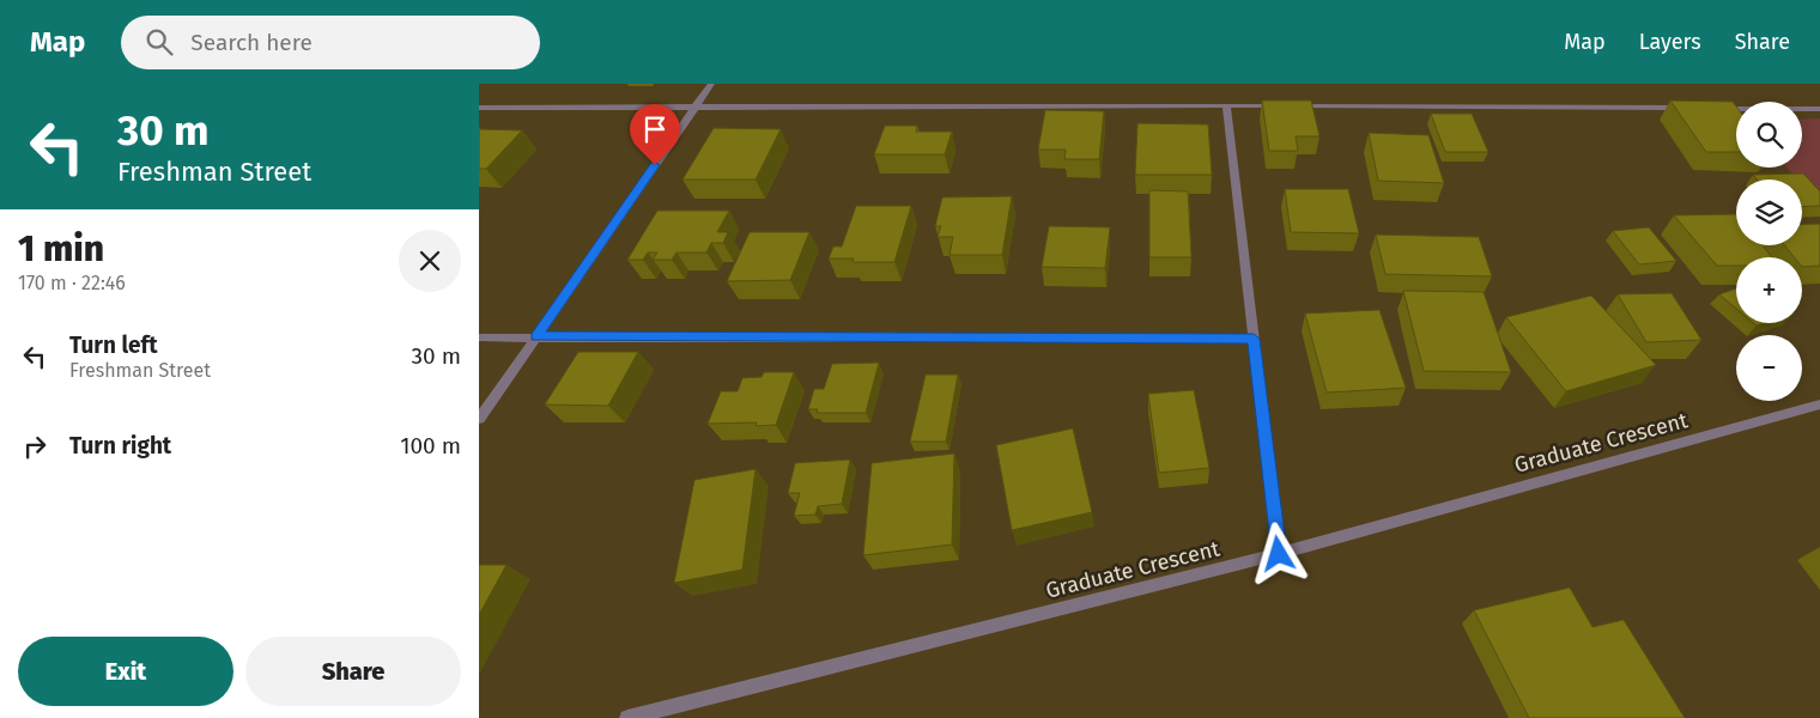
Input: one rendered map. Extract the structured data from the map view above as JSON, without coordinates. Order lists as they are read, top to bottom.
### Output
{
  "streets": {
    "street": ["Graduate Crescent"]
  },
  "page": {
    "header": "Map",
    "search": "Search here",
    "nav": ["Map", "Layers", "Share"],
    "turn": ["30 m", "Freshman Street"],
    "map_buttons": ["+", "−"],
    "heading": ["1 min", "170 m · 22:46"],
    "list": [
      {
        "name": "Turn left",
        "note": "Freshman Street",
        "value": "30 m"
      },
      {
        "name": "Turn right",
        "value": "100 m"
      }
    ],
    "buttons": ["Exit", "Share"]
  }
}
